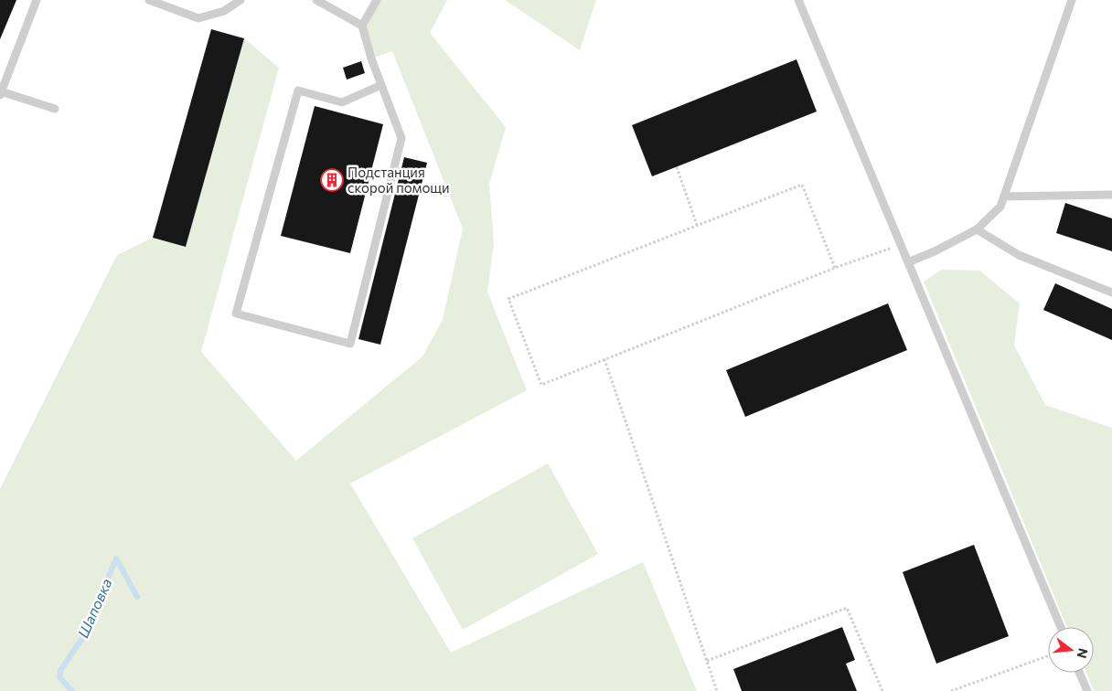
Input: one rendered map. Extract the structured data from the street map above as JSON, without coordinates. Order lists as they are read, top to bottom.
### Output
{
  "water": ["Шаповка"],
  "places": {
    "building": ["Подстанция скорой помощи"]
  },
  "north": "right"
}
